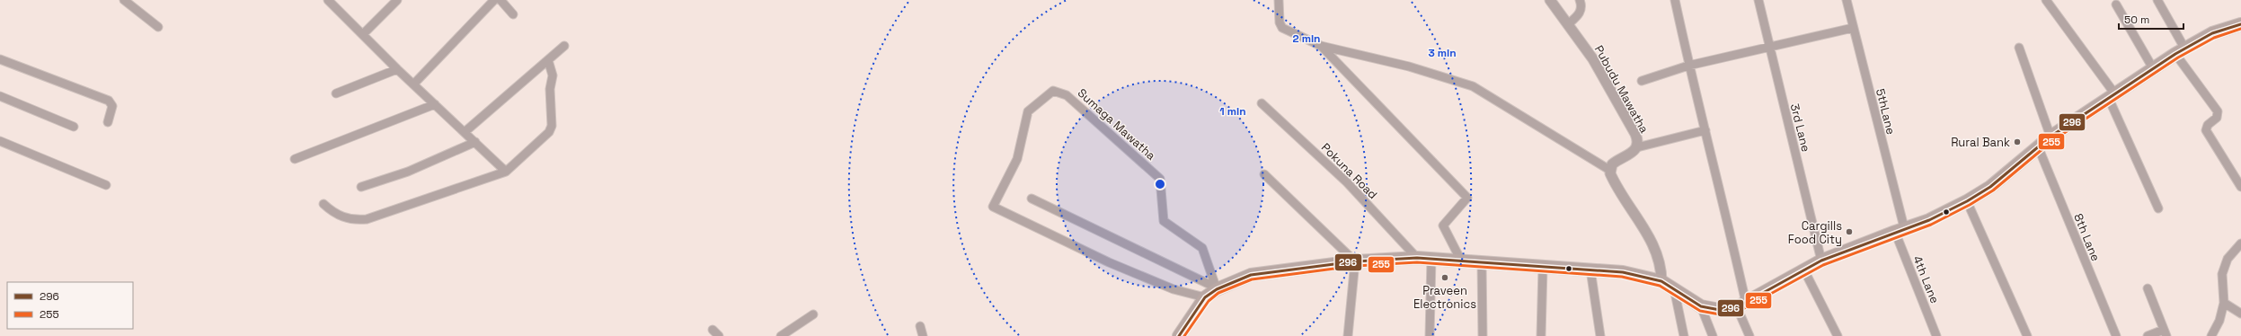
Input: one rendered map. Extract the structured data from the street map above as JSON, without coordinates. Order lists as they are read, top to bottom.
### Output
{
  "streets": {
    "street": [
      "Pubudu Mawatha",
      "5thLane",
      "Sumaga Mawatha",
      "3rd Lane",
      "Pokuna Road",
      "8th Lane",
      "4th Lane"
    ]
  },
  "crossings": [
    ["5thLane", "4th Lane"]
  ],
  "places": ["Rural Bank", "Cargills Food City", "Praveen Electronics"],
  "lines": ["transit line 296", "transit line 255"],
  "legend": ["296", "255"],
  "scale_bar": "50 m",
  "rings": ["2 min", "3 min", "1 min"]
}
